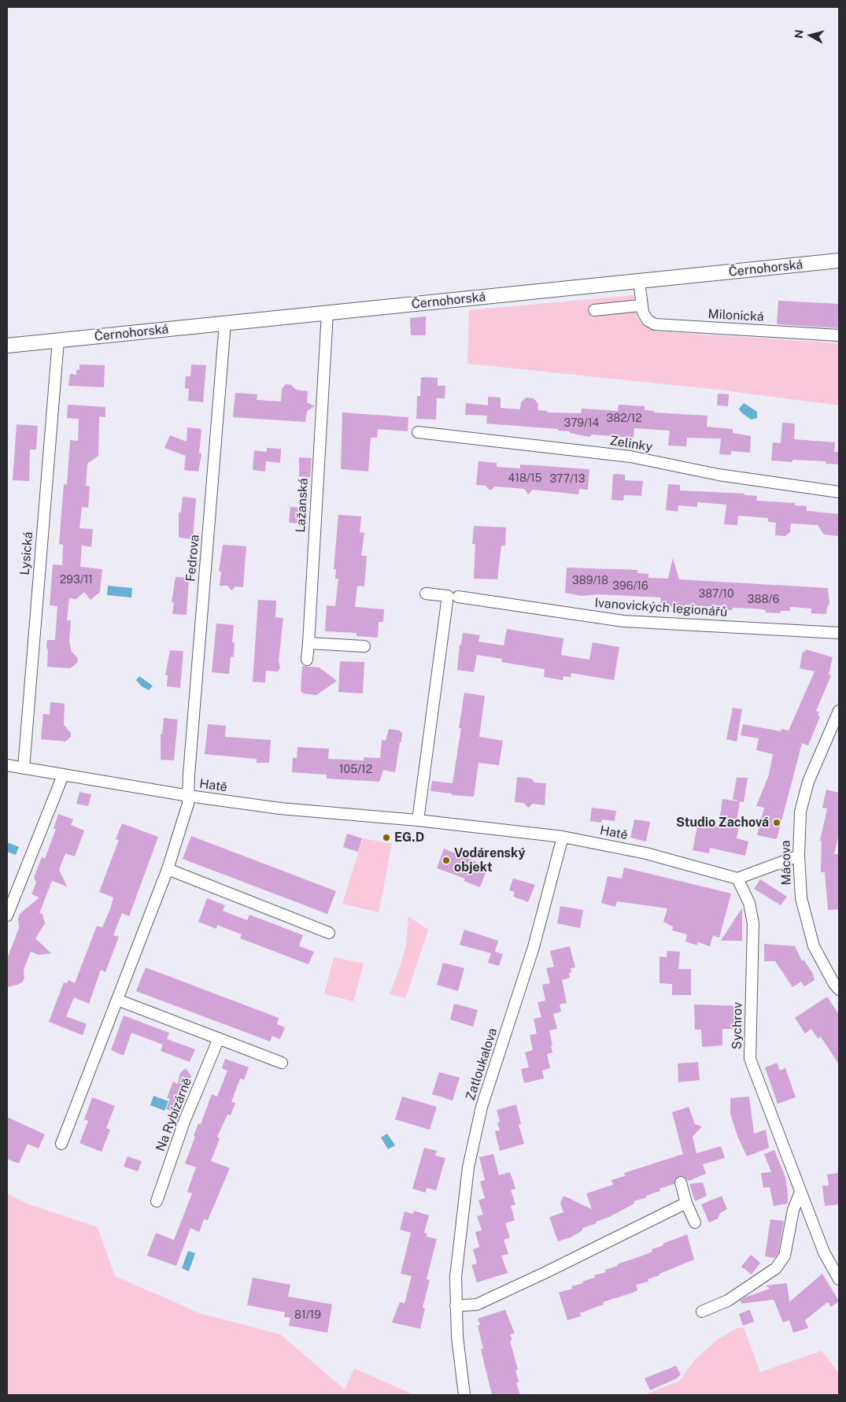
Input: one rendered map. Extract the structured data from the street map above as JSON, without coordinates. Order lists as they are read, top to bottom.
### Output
{
  "streets": {
    "street": [
      "Černohorská",
      "Milonická",
      "Zelinky",
      "Lažanská",
      "Lysická",
      "Fedrova",
      "Ivanovických legionářů",
      "Hatě",
      "Mácova",
      "Sychrov",
      "Zatloukalova",
      "Na Rybízárně"
    ]
  },
  "crossings": [
    ["Černohorská", "Milonická"],
    ["Černohorská", "Lažanská"],
    ["Černohorská", "Lysická"],
    ["Černohorská", "Fedrova"],
    ["Lysická", "Hatě"],
    ["Fedrova", "Hatě"],
    ["Hatě", "Sychrov"],
    ["Hatě", "Zatloukalova"]
  ],
  "places": ["Studio Zachová", "EG.D", "Vodárenský objekt"],
  "house_numbers": [
    "382/12",
    "379/14",
    "418/15",
    "377/13",
    "293/11",
    "389/18",
    "396/16",
    "387/10",
    "388/6",
    "105/12",
    "81/19"
  ],
  "north": "left"
}
